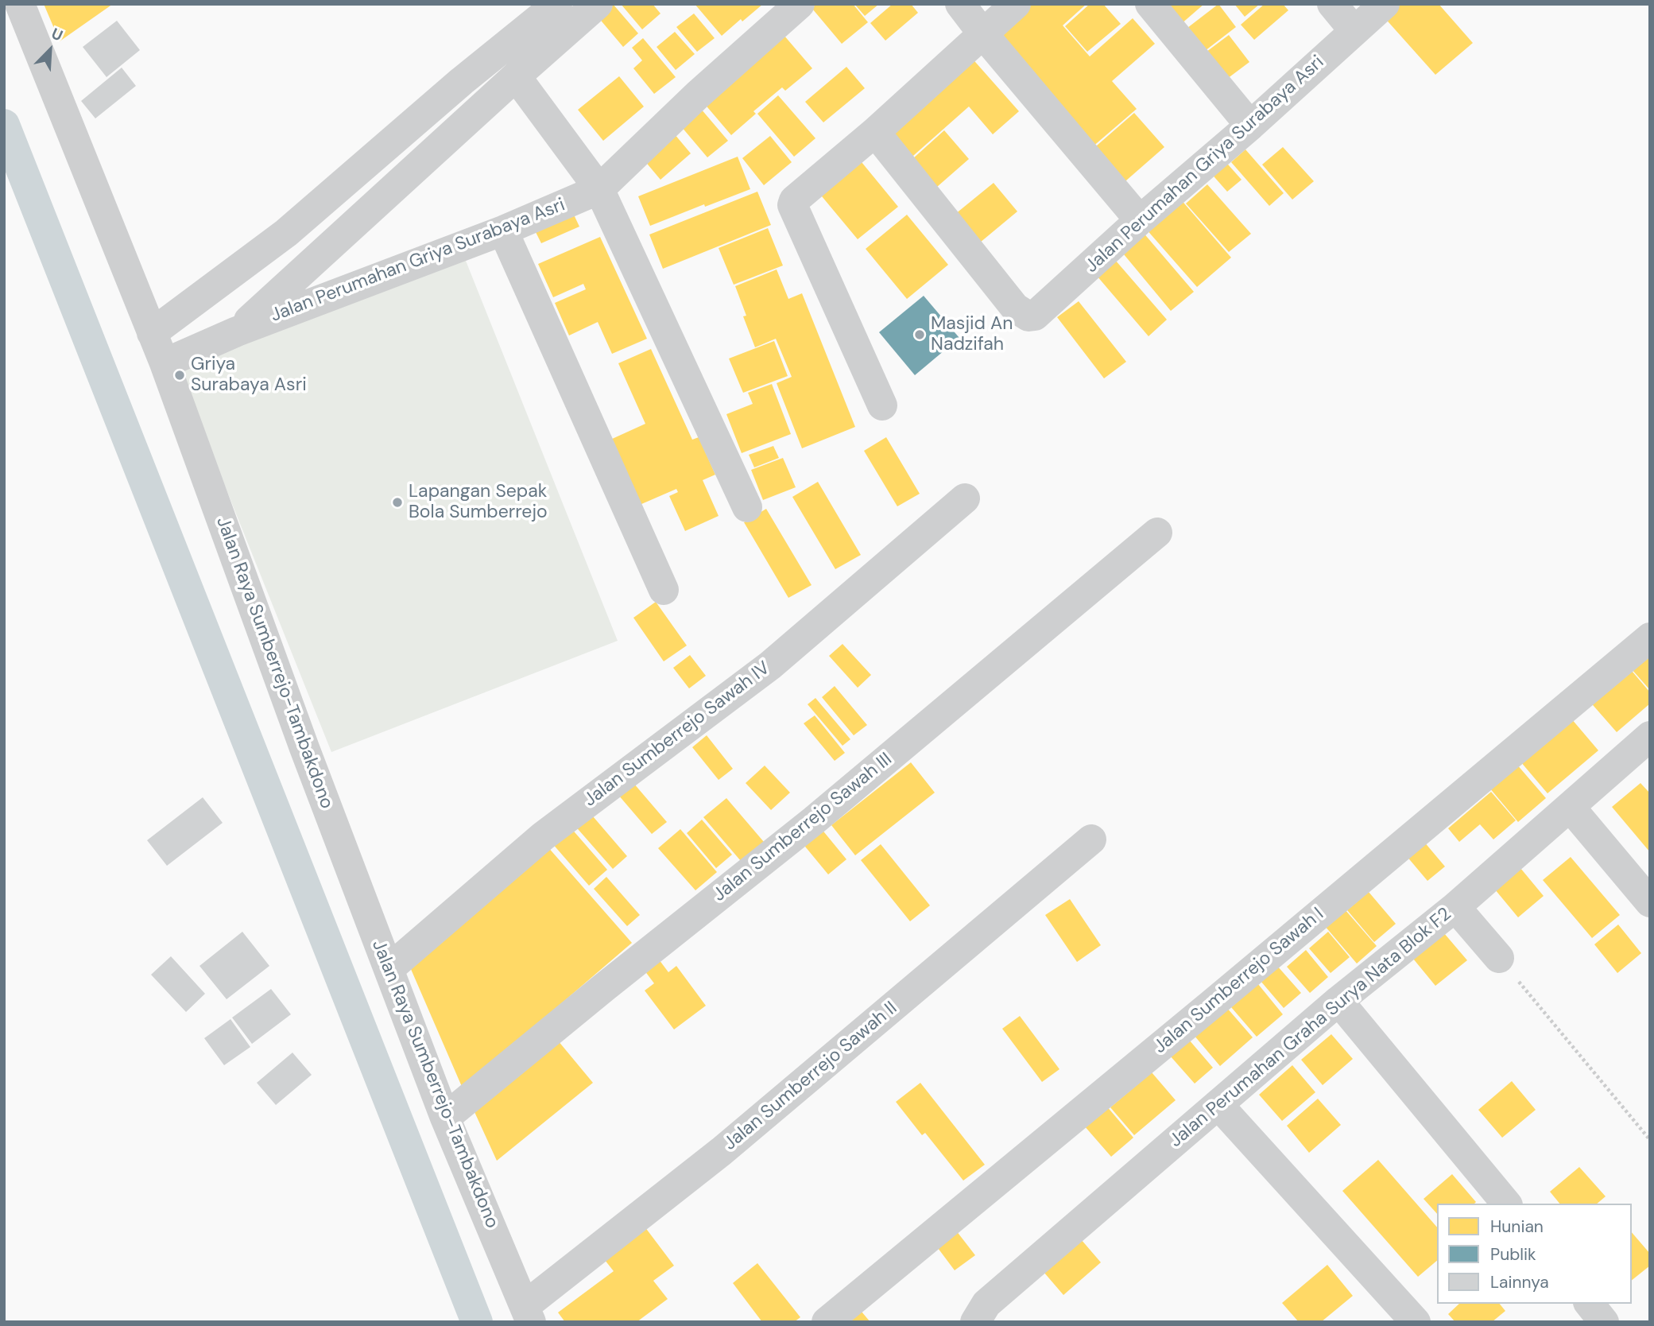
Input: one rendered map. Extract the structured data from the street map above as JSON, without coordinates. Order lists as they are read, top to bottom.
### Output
{
  "streets": {
    "street": [
      "Jalan Perumahan Griya Surabaya Asri",
      "Jalan Raya Sumberrejo-Tambakdono",
      "Jalan Sumberrejo Sawah IV",
      "Jalan Sumberrejo Sawah III",
      "Jalan Sumberrejo Sawah I",
      "Jalan Perumahan Graha Surya Nata Blok F2",
      "Jalan Sumberrejo Sawah II"
    ]
  },
  "crossings": [
    ["Jalan Perumahan Griya Surabaya Asri", "Jalan Raya Sumberrejo-Tambakdono"],
    ["Jalan Raya Sumberrejo-Tambakdono", "Jalan Sumberrejo Sawah IV"],
    ["Jalan Raya Sumberrejo-Tambakdono", "Jalan Sumberrejo Sawah III"],
    ["Jalan Raya Sumberrejo-Tambakdono", "Jalan Sumberrejo Sawah II"]
  ],
  "places": ["Masjid An Nadzifah", "Griya Surabaya Asri", "Lapangan Sepak Bola Sumberrejo"],
  "legend": ["Hunian", "Publik", "Lainnya"],
  "north": "top right"
}
